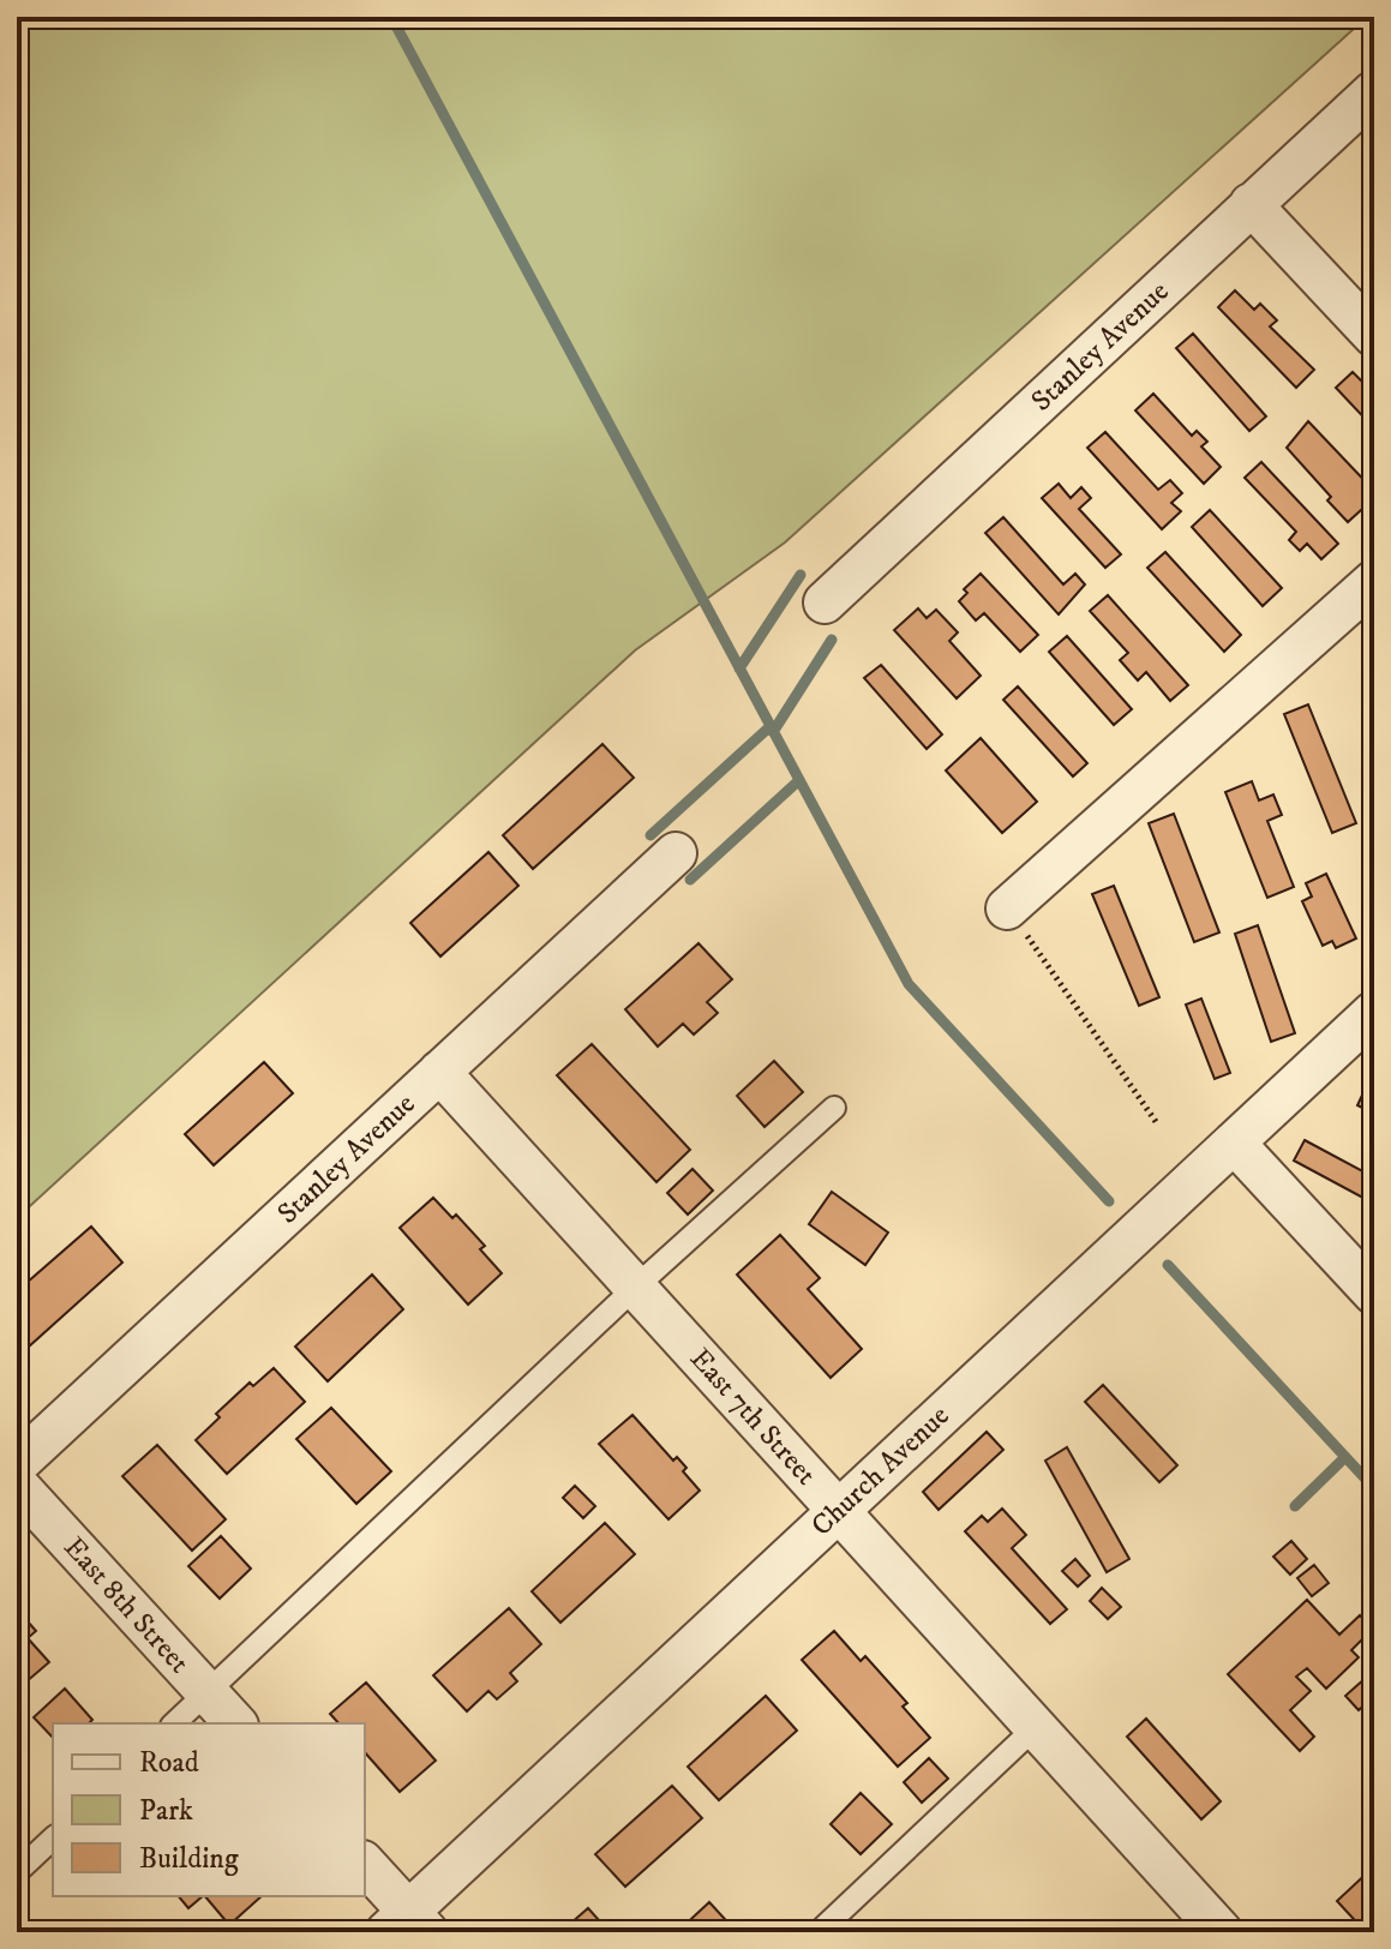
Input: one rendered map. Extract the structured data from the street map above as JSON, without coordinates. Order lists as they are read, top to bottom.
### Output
{
  "streets": {
    "street": [
      "Stanley Avenue",
      "East 7th Street",
      "Church Avenue",
      "East 8th Street"
    ]
  },
  "crossings": [
    ["Stanley Avenue", "East 7th Street"],
    ["East 7th Street", "Church Avenue"]
  ],
  "legend": ["Road", "Park", "Building"]
}
